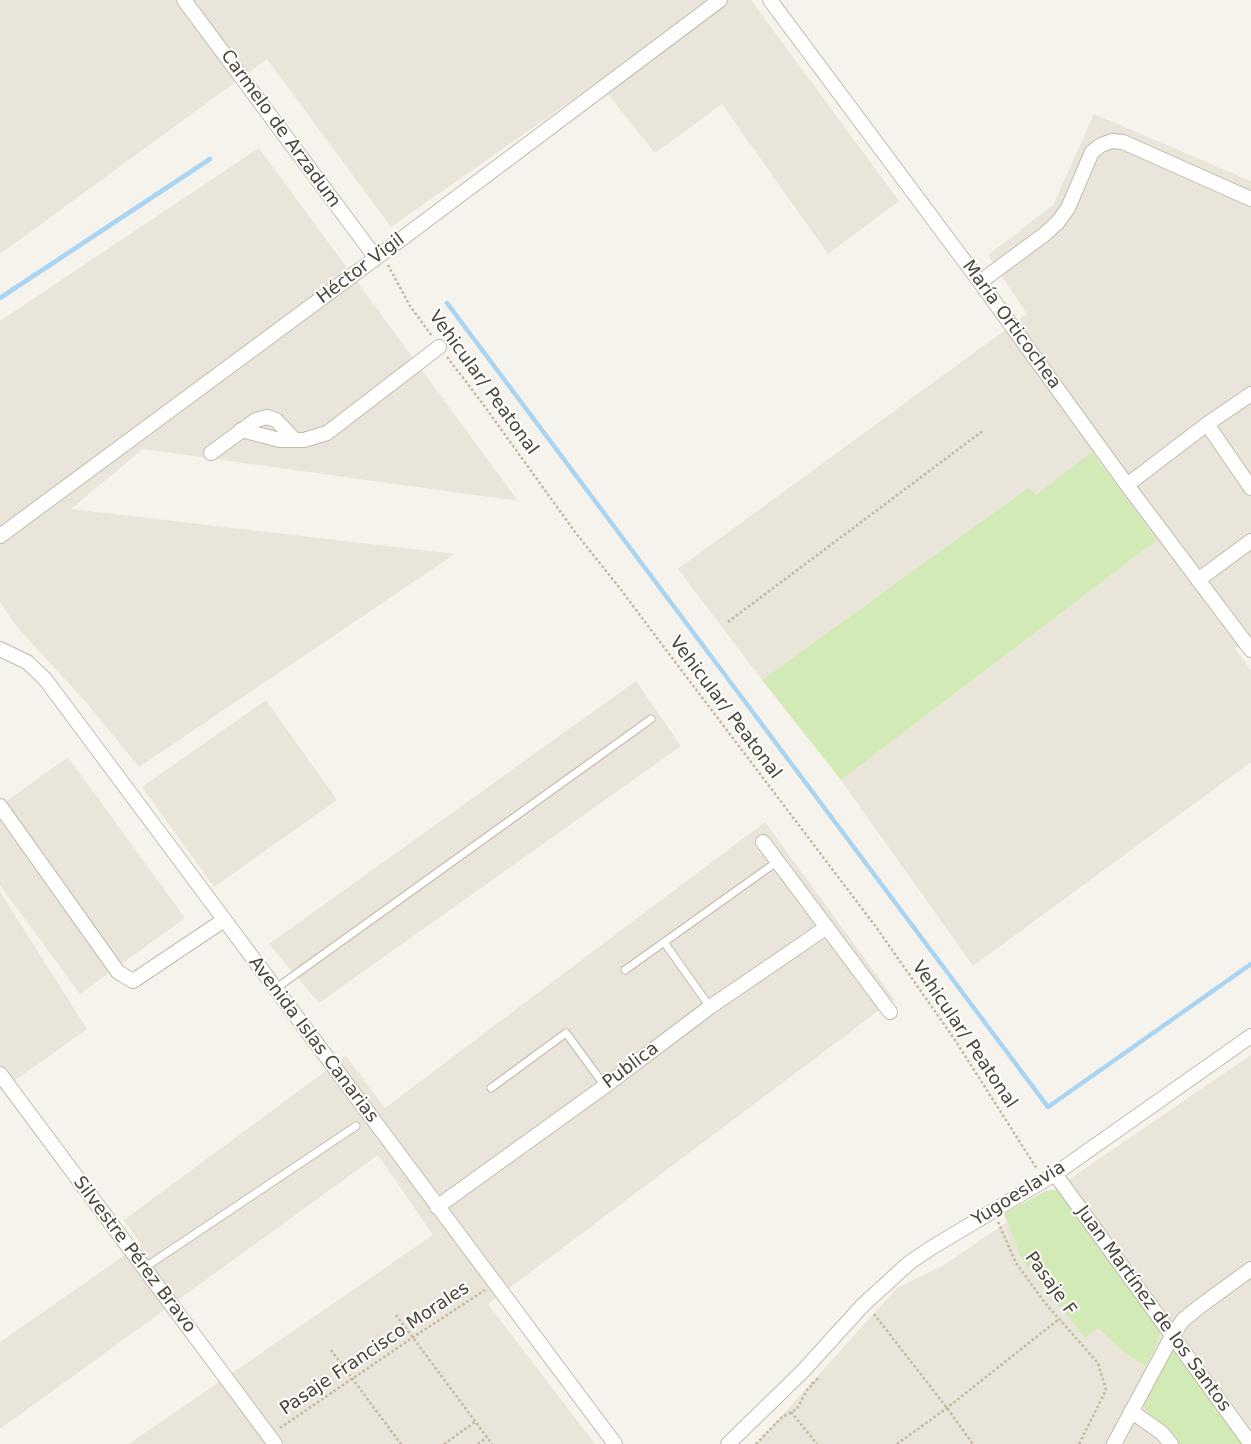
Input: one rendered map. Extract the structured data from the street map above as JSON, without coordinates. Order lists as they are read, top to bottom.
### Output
{
  "streets": {
    "street": [
      "Carmelo de Arzadum",
      "Héctor Vigil",
      "María Orticochea",
      "Avenida Islas Canarias",
      "Publica",
      "Yugoeslavia",
      "Silvestre Pérez Bravo",
      "Juan Martínez de los Santos"
    ],
    "path": ["Vehicular/ Peatonal", "Pasaje F", "Pasaje Francisco Morales"]
  },
  "crossings": [
    ["Carmelo de Arzadum", "Héctor Vigil"],
    ["Carmelo de Arzadum", "Vehicular/ Peatonal"],
    ["Héctor Vigil", "Vehicular/ Peatonal"],
    ["Vehicular/ Peatonal", "Yugoeslavia"],
    ["Vehicular/ Peatonal", "Juan Martínez de los Santos"],
    ["Avenida Islas Canarias", "Publica"],
    ["Avenida Islas Canarias", "Pasaje Francisco Morales"],
    ["Yugoeslavia", "Pasaje F"],
    ["Yugoeslavia", "Juan Martínez de los Santos"],
    ["Silvestre Pérez Bravo", "Pasaje Francisco Morales"]
  ]
}
